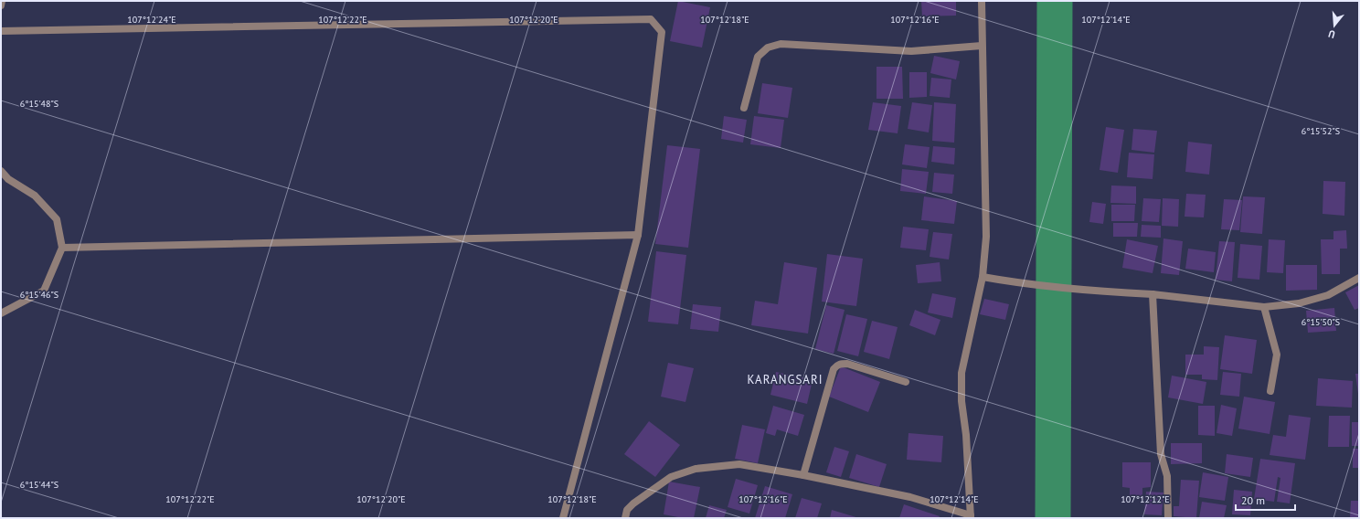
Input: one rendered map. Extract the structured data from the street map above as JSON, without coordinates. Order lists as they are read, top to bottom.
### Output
{
  "districts": ["KARANGSARI"],
  "scale_bar": "20 m",
  "north": "bottom",
  "coordinates": [
    "107°12'24\"E",
    "107°12'22\"E",
    "107°12'20\"E",
    "107°12'18\"E",
    "107°12'16\"E",
    "107°12'14\"E",
    "6°15'48\"S",
    "6°15'52\"S",
    "6°15'46\"S",
    "6°15'50\"S",
    "6°15'44\"S",
    "107°12'12\"E"
  ]
}
